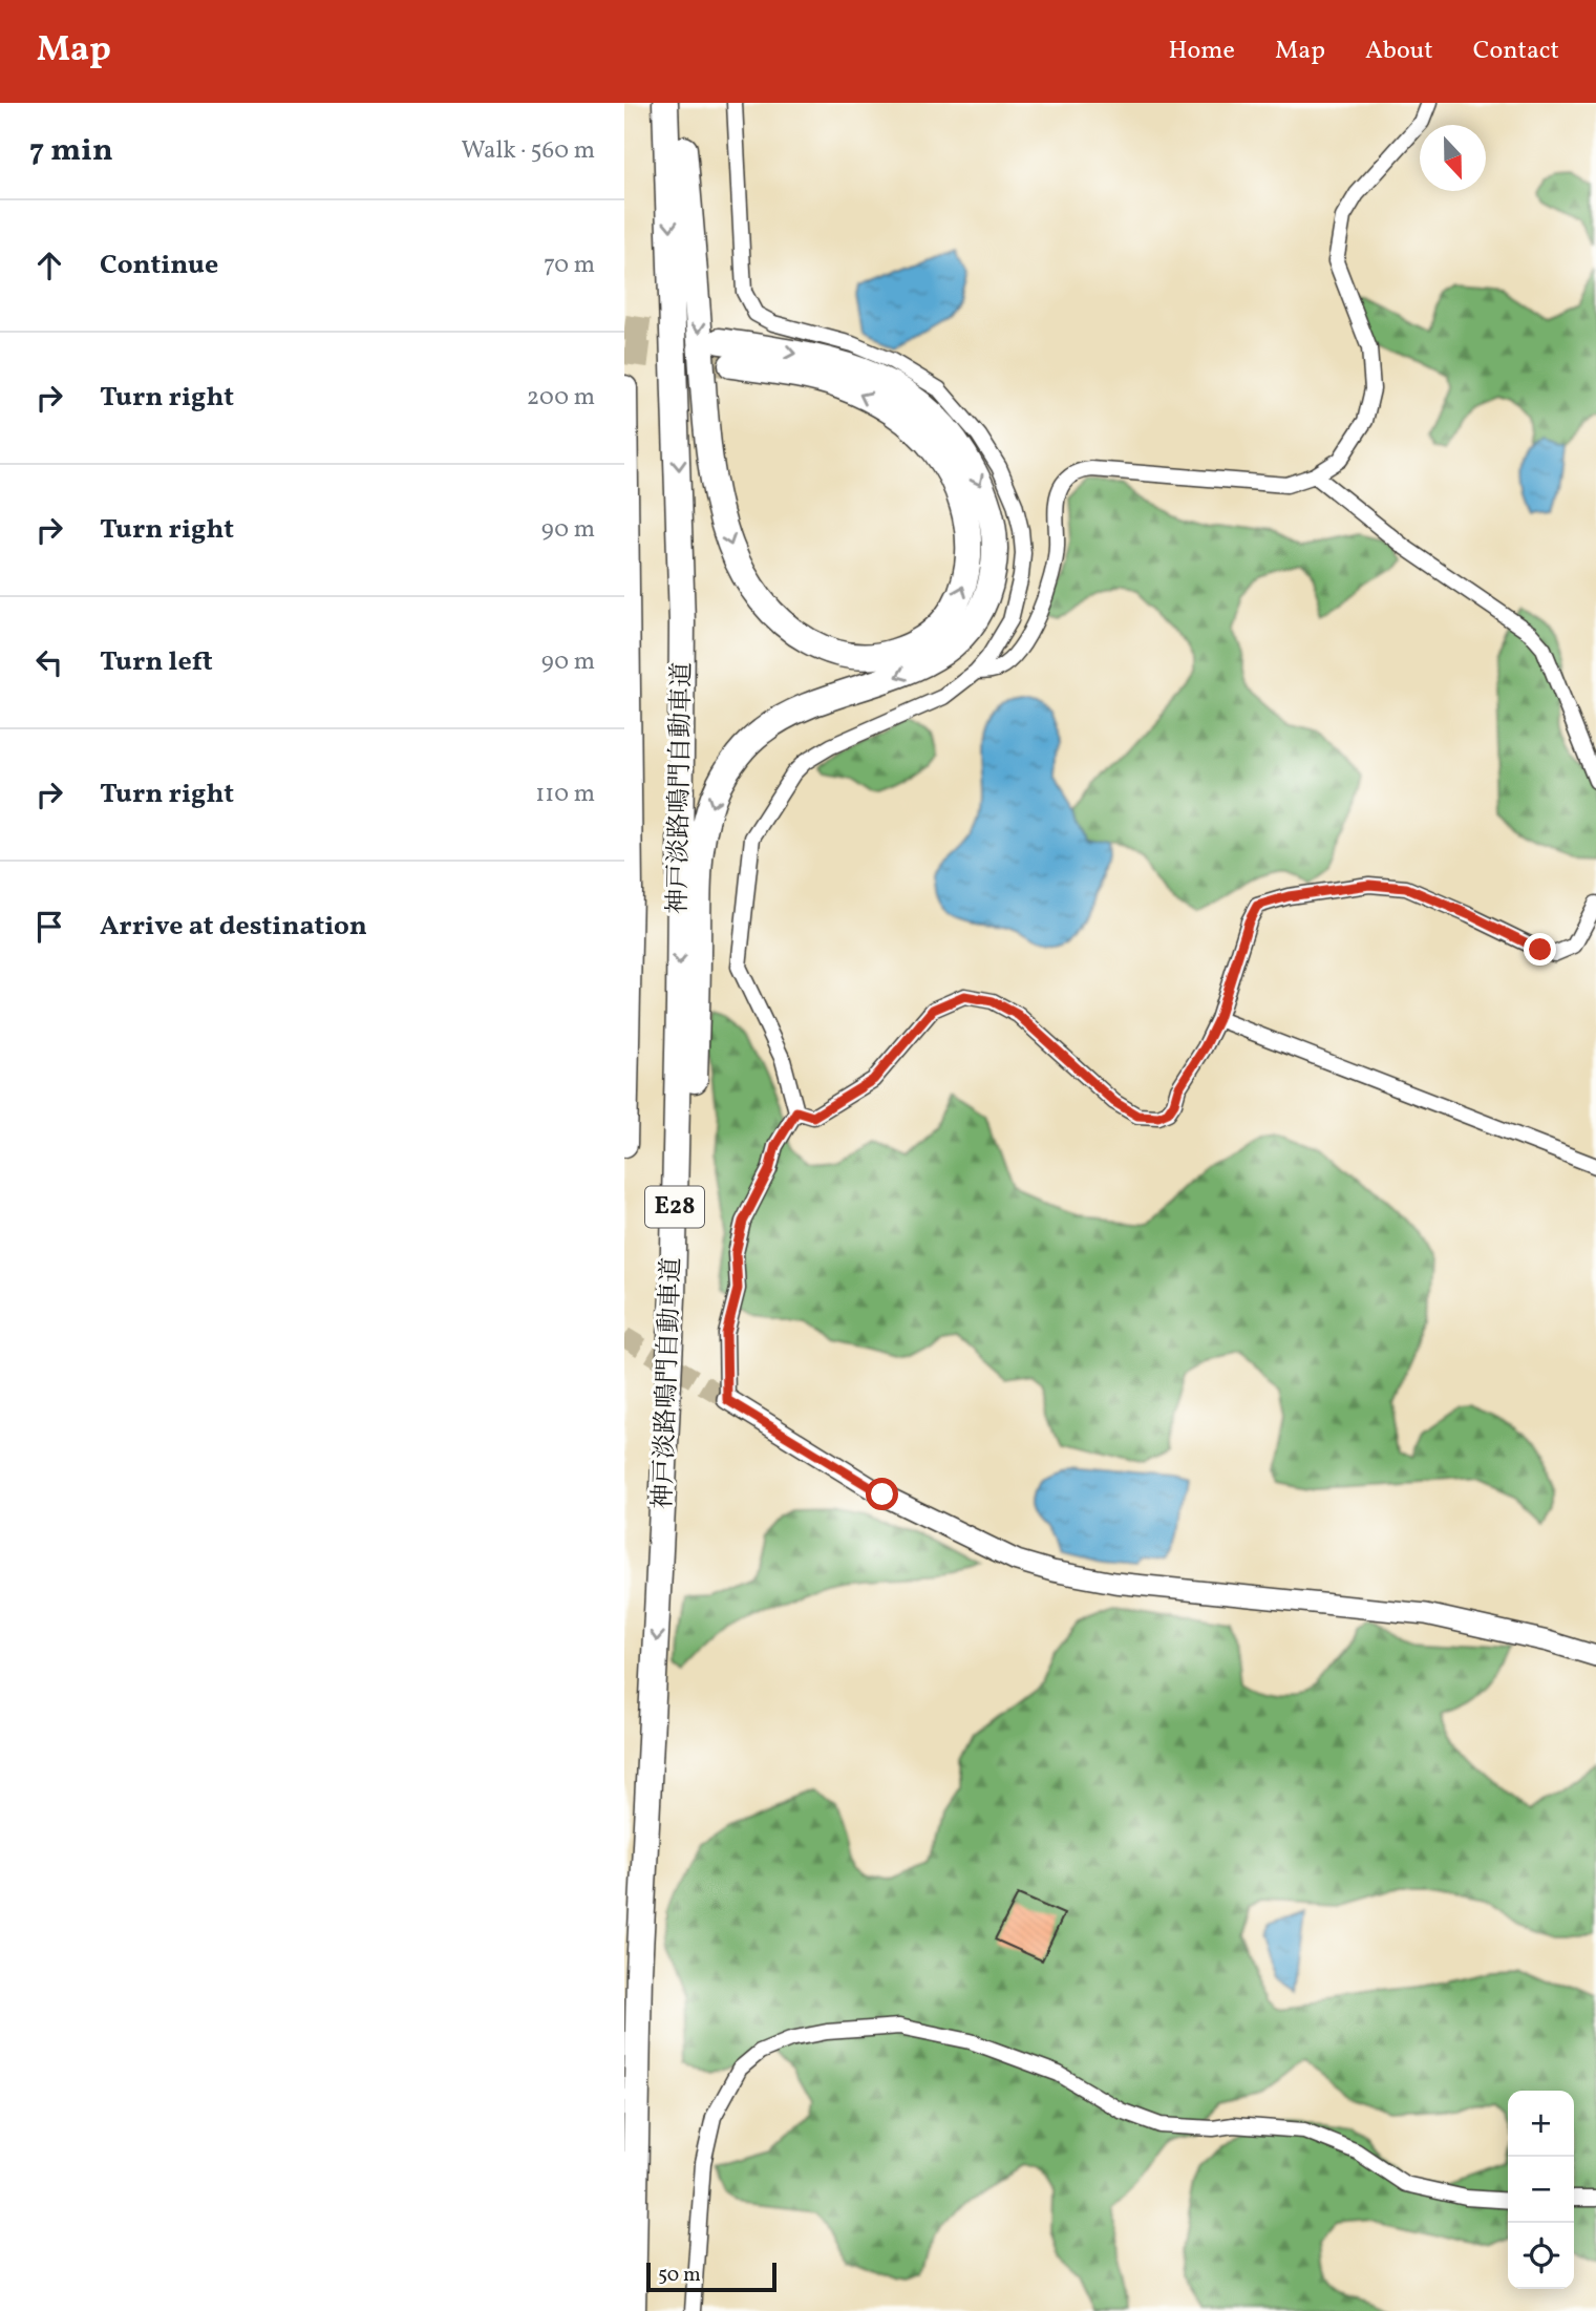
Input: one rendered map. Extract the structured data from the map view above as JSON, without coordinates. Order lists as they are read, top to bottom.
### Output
{
  "streets": {
    "highway": ["神戸淡路鳴門自動車道", "E28"]
  },
  "scale_bar": "50 m",
  "north": "bottom",
  "page": {
    "header": "Map",
    "nav": [
      "Home",
      "Map",
      "About",
      "Contact"
    ],
    "heading": ["7 min", "Walk · 560 m"],
    "list": [
      ["Continue", "70 m"],
      ["Turn right", "200 m"],
      ["Turn right", "90 m"],
      ["Turn left", "90 m"],
      ["Turn right", "110 m"],
      "Arrive at destination"
    ],
    "map_buttons": ["+", "−"],
    "scale": "50 m"
  }
}
